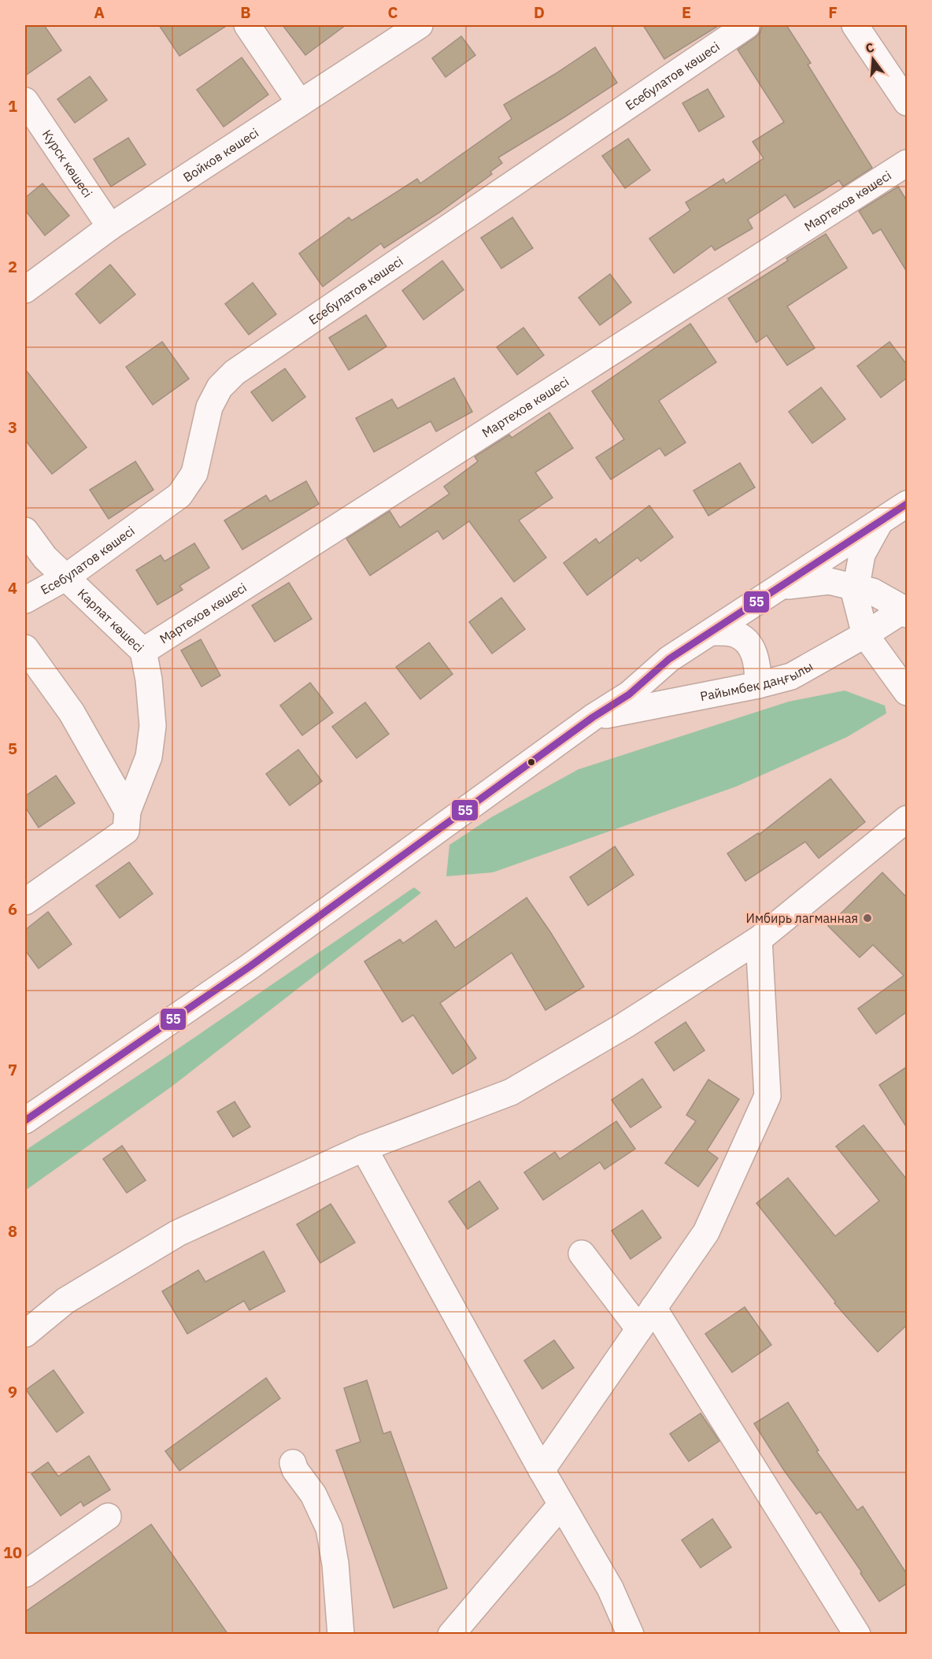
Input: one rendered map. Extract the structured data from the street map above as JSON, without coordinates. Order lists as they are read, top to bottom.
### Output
{
  "streets": {
    "street": [
      "Есебулатов көшесі",
      "Войков көшесі",
      "Курск көшесі",
      "Мартехов көшесі",
      "Карпат көшесі",
      "Райымбек даңғылы"
    ]
  },
  "crossings": [
    ["Есебулатов көшесі", "Карпат көшесі"],
    ["Войков көшесі", "Курск көшесі"],
    ["Мартехов көшесі", "Карпат көшесі"]
  ],
  "places": ["Имбирь лагманная"],
  "lines": ["transit line 55"],
  "north": "top",
  "grid": {
    "columns": [
      "A",
      "B",
      "C",
      "D",
      "E",
      "F"
    ],
    "rows": [
      "1",
      "2",
      "3",
      "4",
      "5",
      "6",
      "7",
      "8",
      "9",
      "10"
    ]
  }
}
